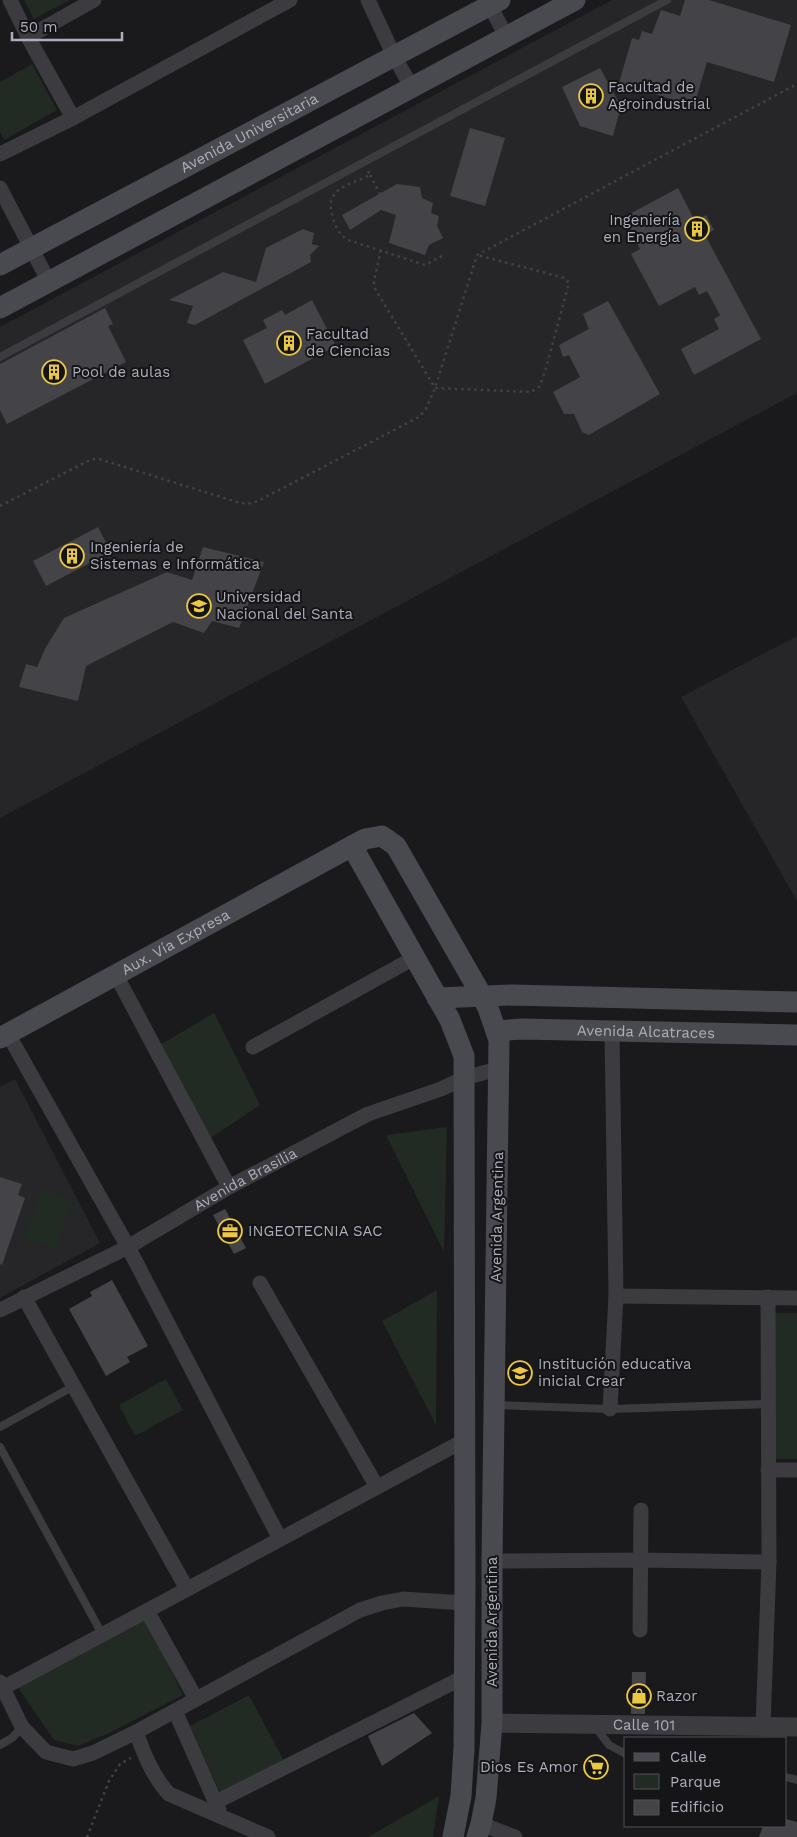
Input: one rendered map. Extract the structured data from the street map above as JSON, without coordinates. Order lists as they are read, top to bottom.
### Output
{
  "streets": {
    "main road": [
      "Avenida Universitaria",
      "Aux. Vía Expresa",
      "Avenida Alcatraces",
      "Avenida Argentina"
    ],
    "street": ["Avenida Brasilia", "Calle 101"]
  },
  "crossings": [
    ["Aux. Vía Expresa", "Avenida Argentina"],
    ["Avenida Alcatraces", "Avenida Argentina"],
    ["Avenida Brasilia", "Avenida Argentina"],
    ["Avenida Argentina", "Calle 101"]
  ],
  "places": {
    "building": [
      "Facultad de Agroindustrial",
      "Ingeniería en Energía",
      "Facultad de Ciencias",
      "Pool de aulas",
      "Ingeniería de Sistemas e Informática"
    ],
    "school or university": ["Universidad Nacional del Santa", "Institución educativa inicial Crear"],
    "office": ["INGEOTECNIA SAC"],
    "shop": ["Razor"],
    "supermarket": ["Dios Es Amor"]
  },
  "legend": ["Calle", "Parque", "Edificio"],
  "scale_bar": "50 m"
}
